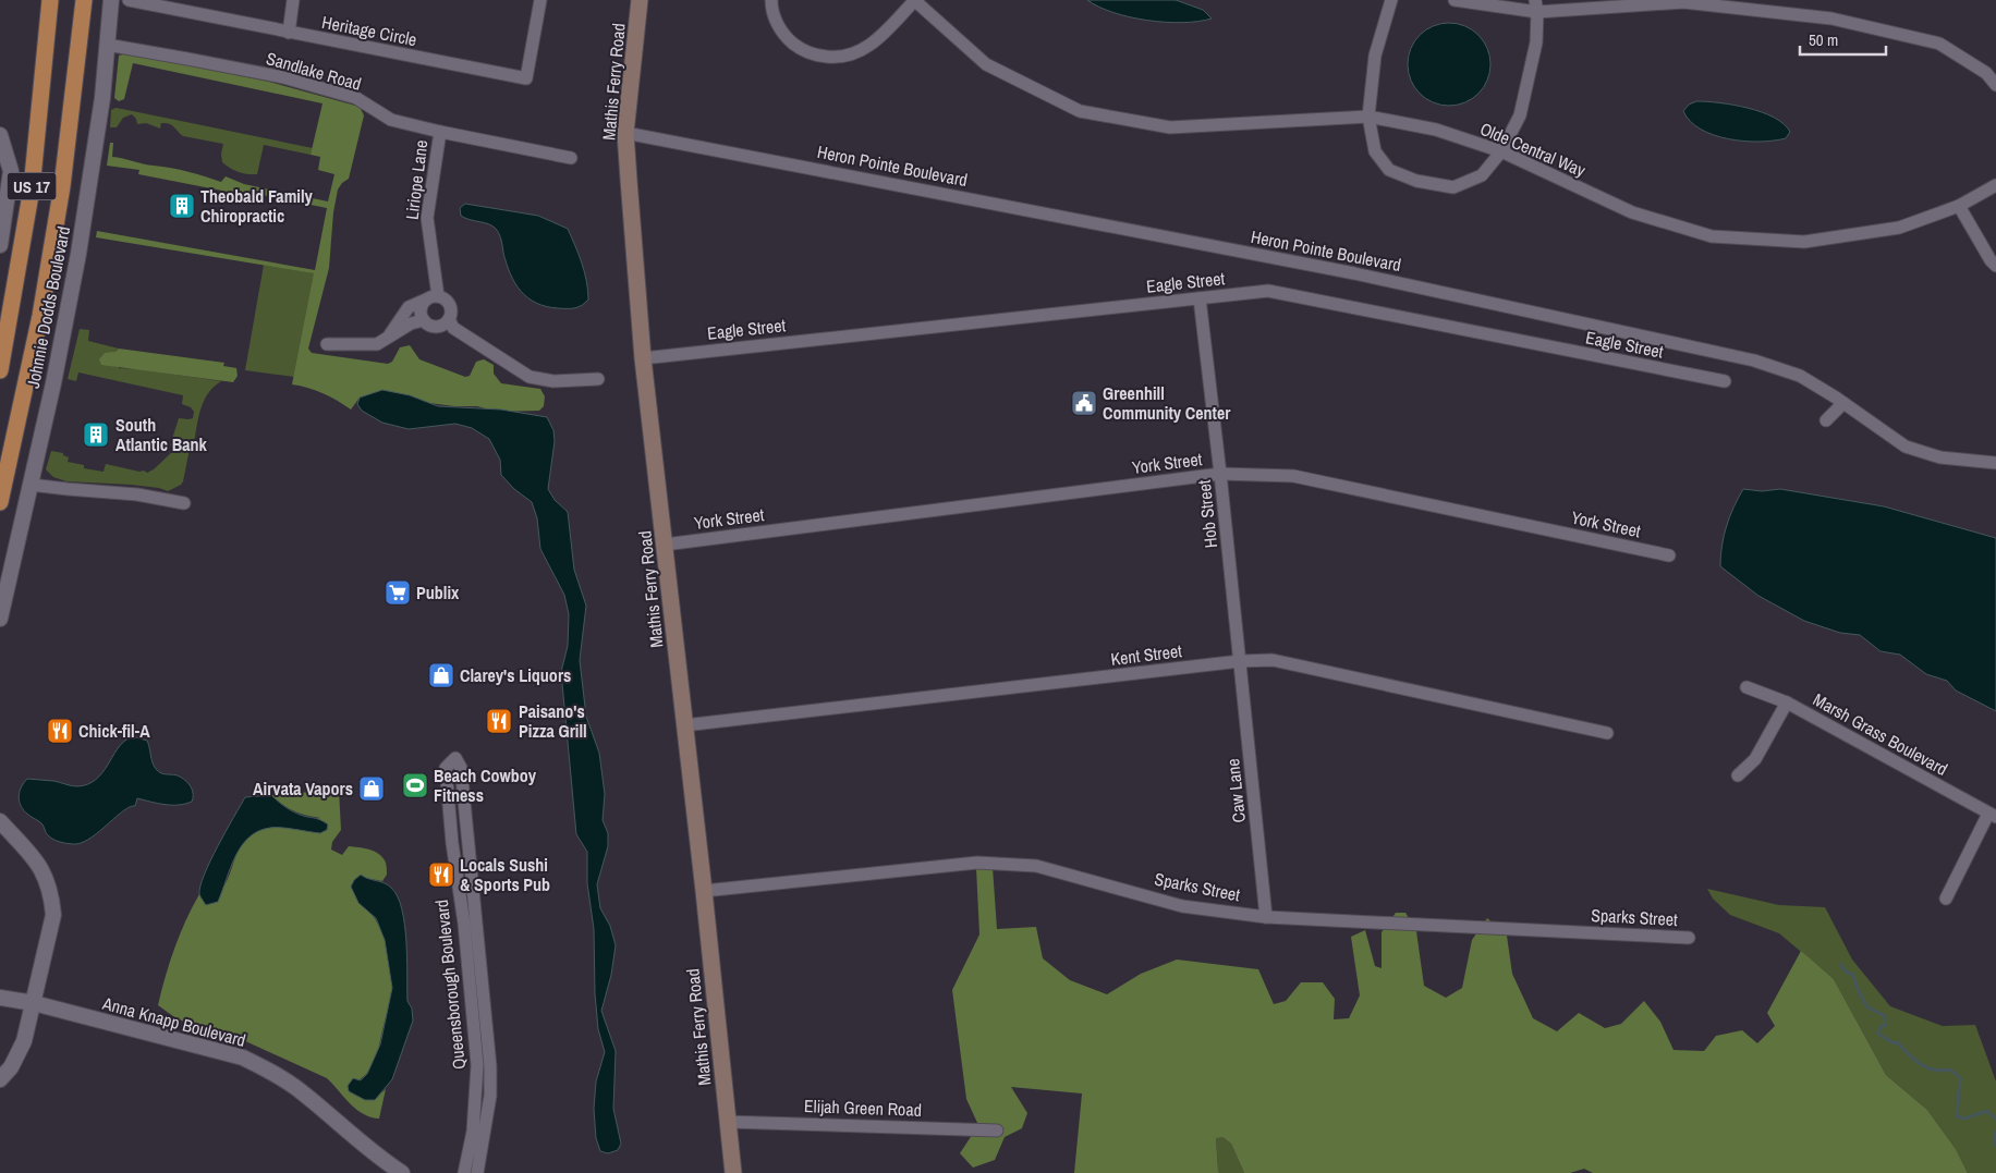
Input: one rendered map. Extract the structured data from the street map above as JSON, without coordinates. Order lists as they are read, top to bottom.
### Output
{
  "streets": {
    "highway": ["US 17", "Johnnie Dodds Boulevard"],
    "main road": ["Mathis Ferry Road"],
    "street": [
      "Heritage Circle",
      "Sandlake Road",
      "Olde Central Way",
      "Heron Pointe Boulevard",
      "Liriope Lane",
      "Eagle Street",
      "York Street",
      "Hob Street",
      "Kent Street",
      "Marsh Grass Boulevard",
      "Caw Lane",
      "Sparks Street",
      "Queensborough Boulevard",
      "Anna Knapp Boulevard",
      "Elijah Green Road"
    ]
  },
  "crossings": [
    ["Sandlake Road", "Liriope Lane"],
    ["Sandlake Road", "Johnnie Dodds Boulevard"],
    ["Mathis Ferry Road", "Heron Pointe Boulevard"],
    ["Mathis Ferry Road", "Eagle Street"],
    ["Mathis Ferry Road", "York Street"],
    ["Mathis Ferry Road", "Kent Street"],
    ["Mathis Ferry Road", "Sparks Street"],
    ["Mathis Ferry Road", "Elijah Green Road"],
    ["Eagle Street", "Hob Street"],
    ["York Street", "Hob Street"],
    ["Hob Street", "Kent Street"],
    ["Hob Street", "Caw Lane"],
    ["Kent Street", "Caw Lane"],
    ["Caw Lane", "Sparks Street"]
  ],
  "places": {
    "building": ["Theobald Family Chiropractic", "South Atlantic Bank"],
    "public building": ["Greenhill Community Center"],
    "supermarket": ["Publix"],
    "shop": ["Clarey's Liquors", "Airvata Vapors"],
    "restaurant": ["Paisano's Pizza Grill", "Chick-fil-A", "Locals Sushi & Sports Pub"],
    "sports": ["Beach Cowboy Fitness"]
  },
  "scale_bar": "50 m"
}
